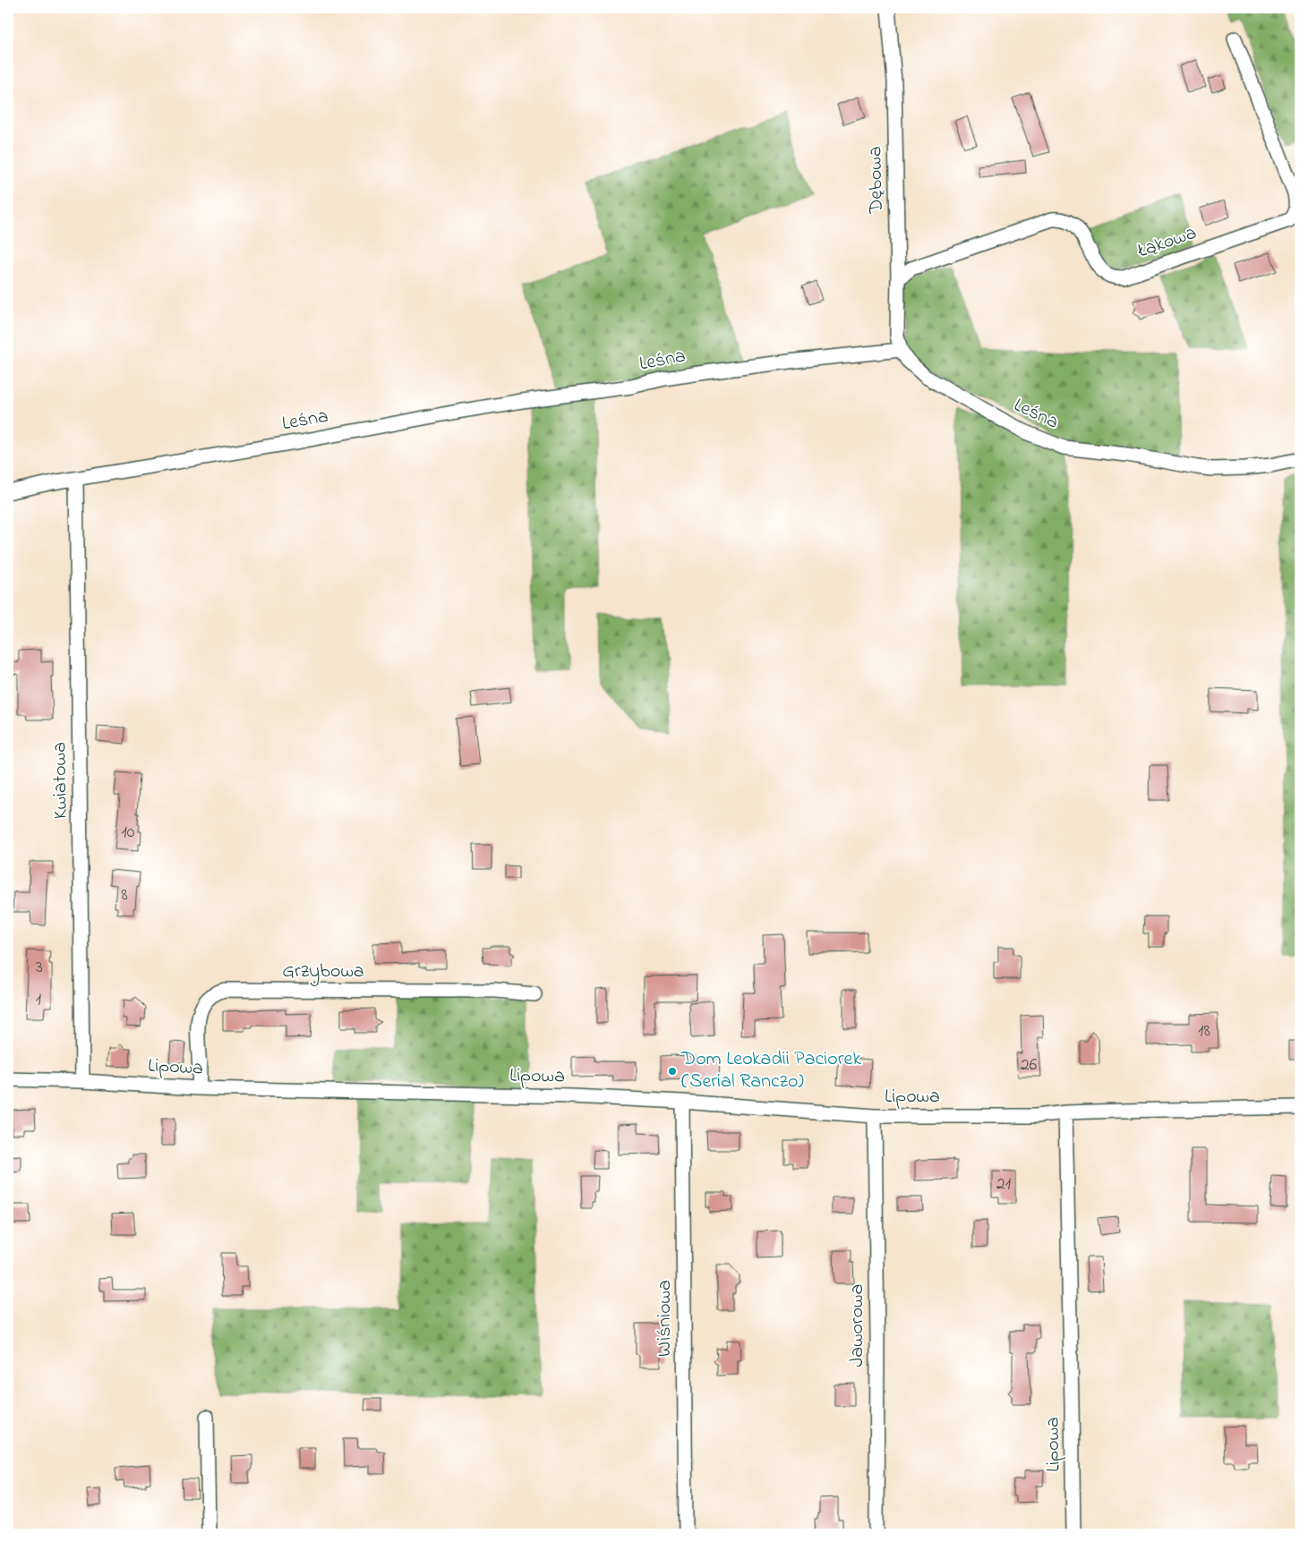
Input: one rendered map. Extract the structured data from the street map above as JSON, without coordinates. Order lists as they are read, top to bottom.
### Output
{
  "streets": {
    "street": [
      "Dębowa",
      "Łąkowa",
      "Leśna",
      "Kwiatowa",
      "Grzybowa",
      "Lipowa",
      "Wiśniowa",
      "Jaworowa"
    ]
  },
  "crossings": [
    ["Dębowa", "Łąkowa"],
    ["Dębowa", "Leśna"],
    ["Leśna", "Kwiatowa"],
    ["Kwiatowa", "Lipowa"],
    ["Grzybowa", "Lipowa"],
    ["Lipowa", "Wiśniowa"],
    ["Lipowa", "Jaworowa"]
  ],
  "places": ["Dom Leokadii Paciorek (Serial Ranczo)"],
  "house_numbers": [
    "10",
    "8",
    "3",
    "1",
    "18",
    "26",
    "21"
  ]
}
